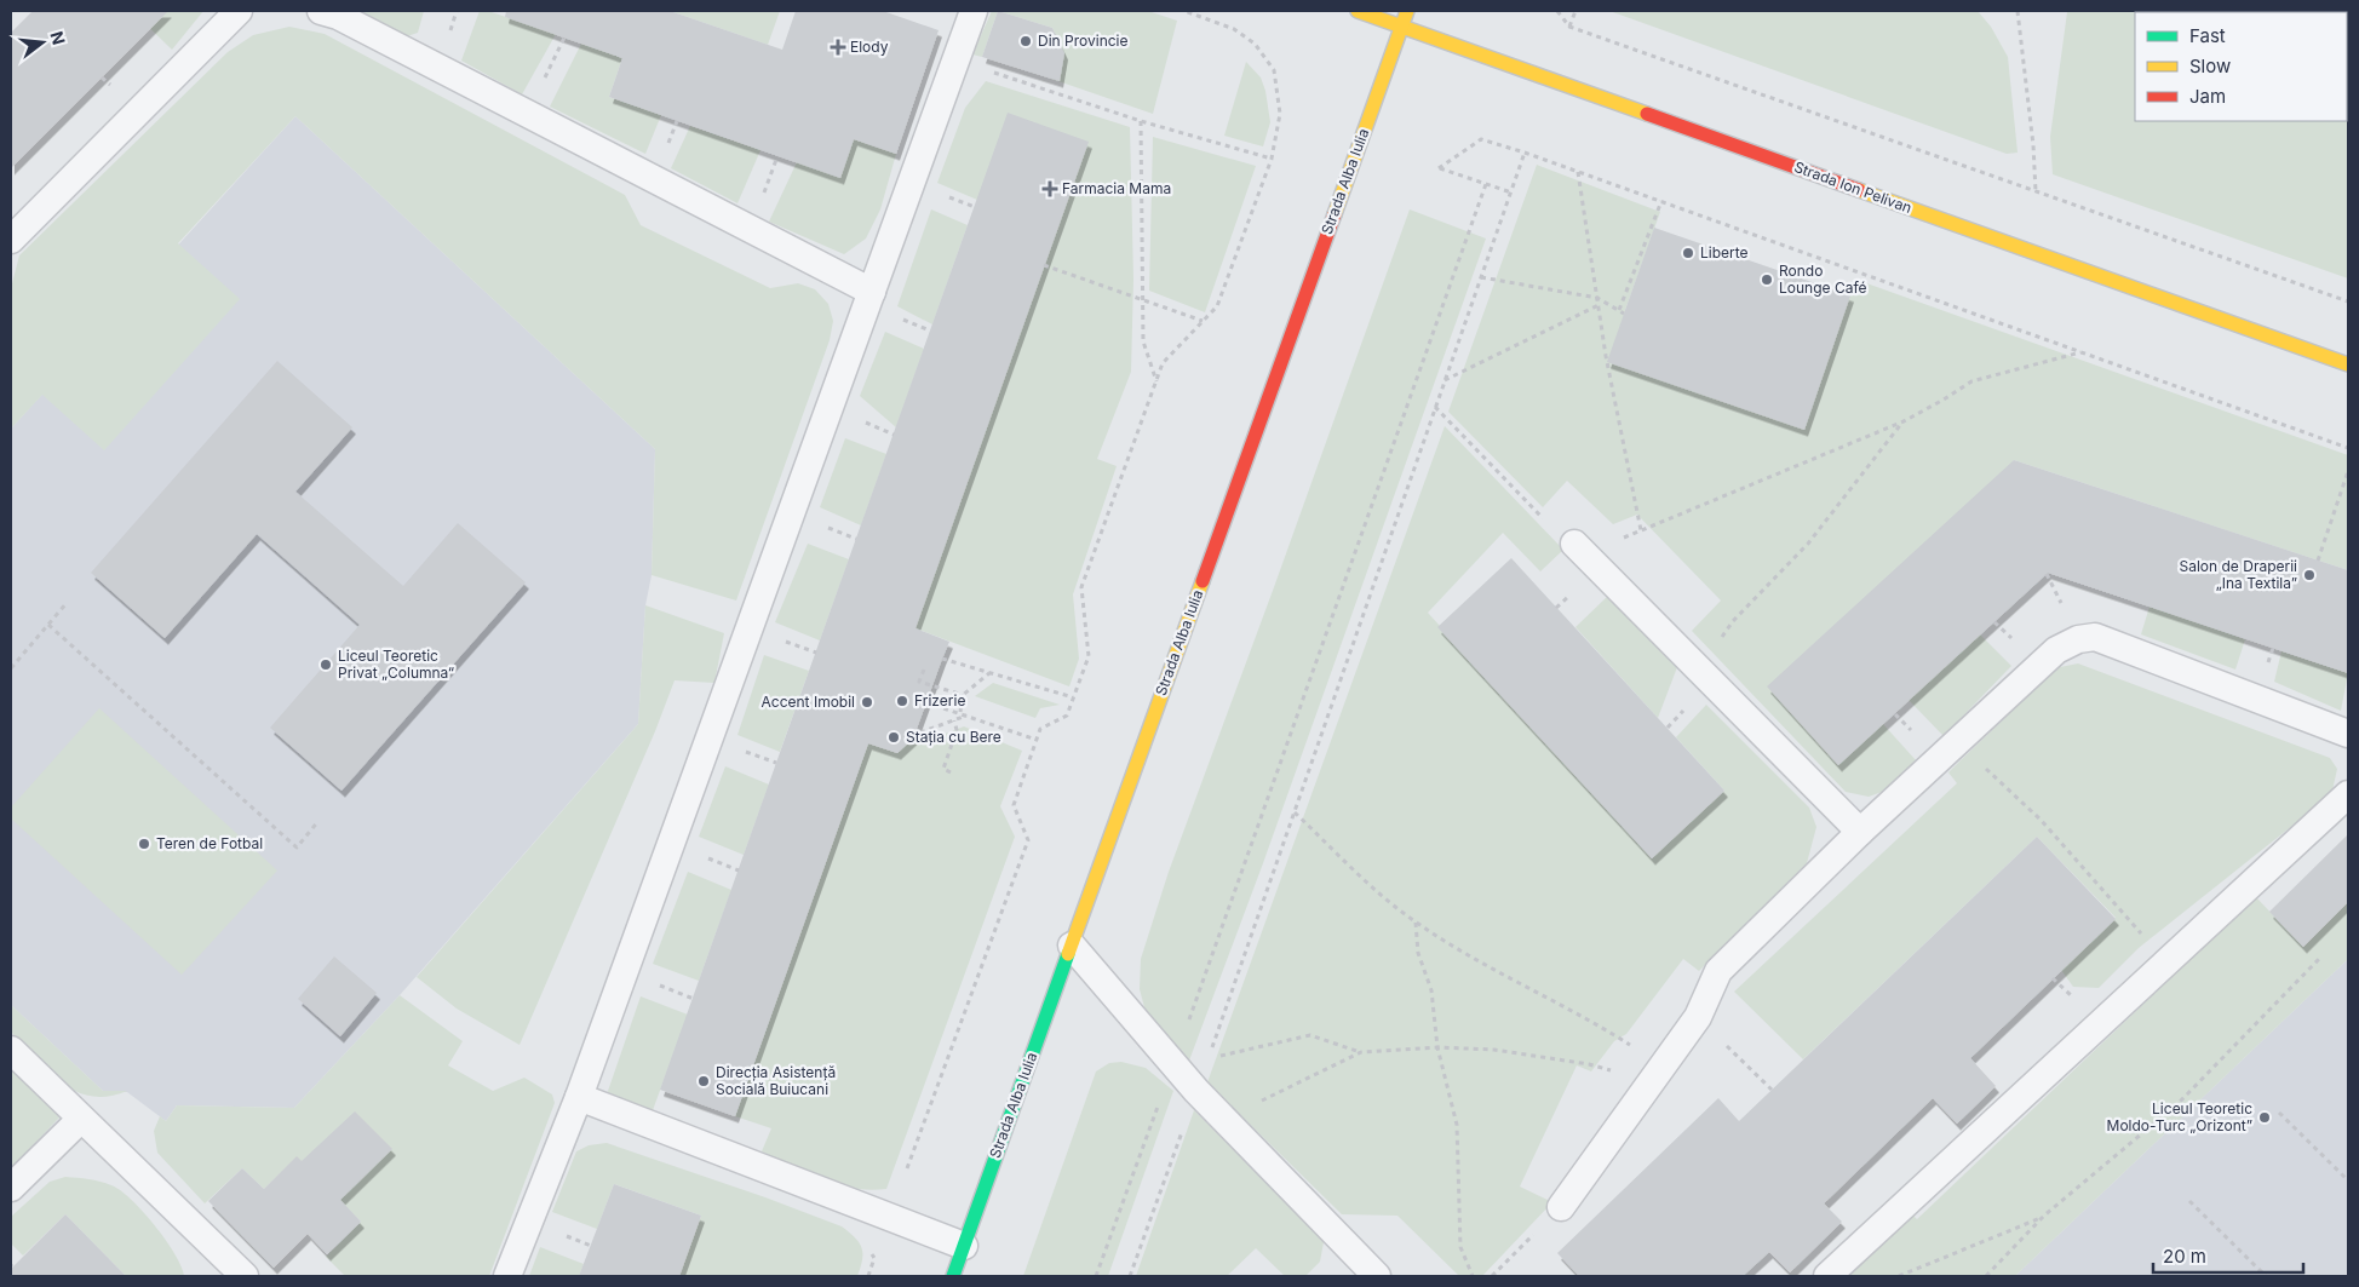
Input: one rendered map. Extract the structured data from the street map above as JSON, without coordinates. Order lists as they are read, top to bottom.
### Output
{
  "streets": {
    "main road": ["Strada Alba Iulia", "Strada Ion Pelivan"]
  },
  "crossings": [
    ["Strada Alba Iulia", "Strada Ion Pelivan"]
  ],
  "places": {
    "other": [
      "Din Provincie",
      "Liberte",
      "Rondo Lounge Café",
      "Salon de Draperii „Ina Textila”",
      "Liceul Teoretic Privat „Columna“",
      "Frizerie",
      "Accent Imobil",
      "Stația cu Bere",
      "Teren de Fotbal",
      "Direcția Asistență Socială Buiucani",
      "Liceul Teoretic Moldo-Turc „Orizont”"
    ],
    "health": ["Elody", "Farmacia Mama"]
  },
  "legend": ["Fast", "Slow", "Jam"],
  "scale_bar": "20 m",
  "north": "right"
}
